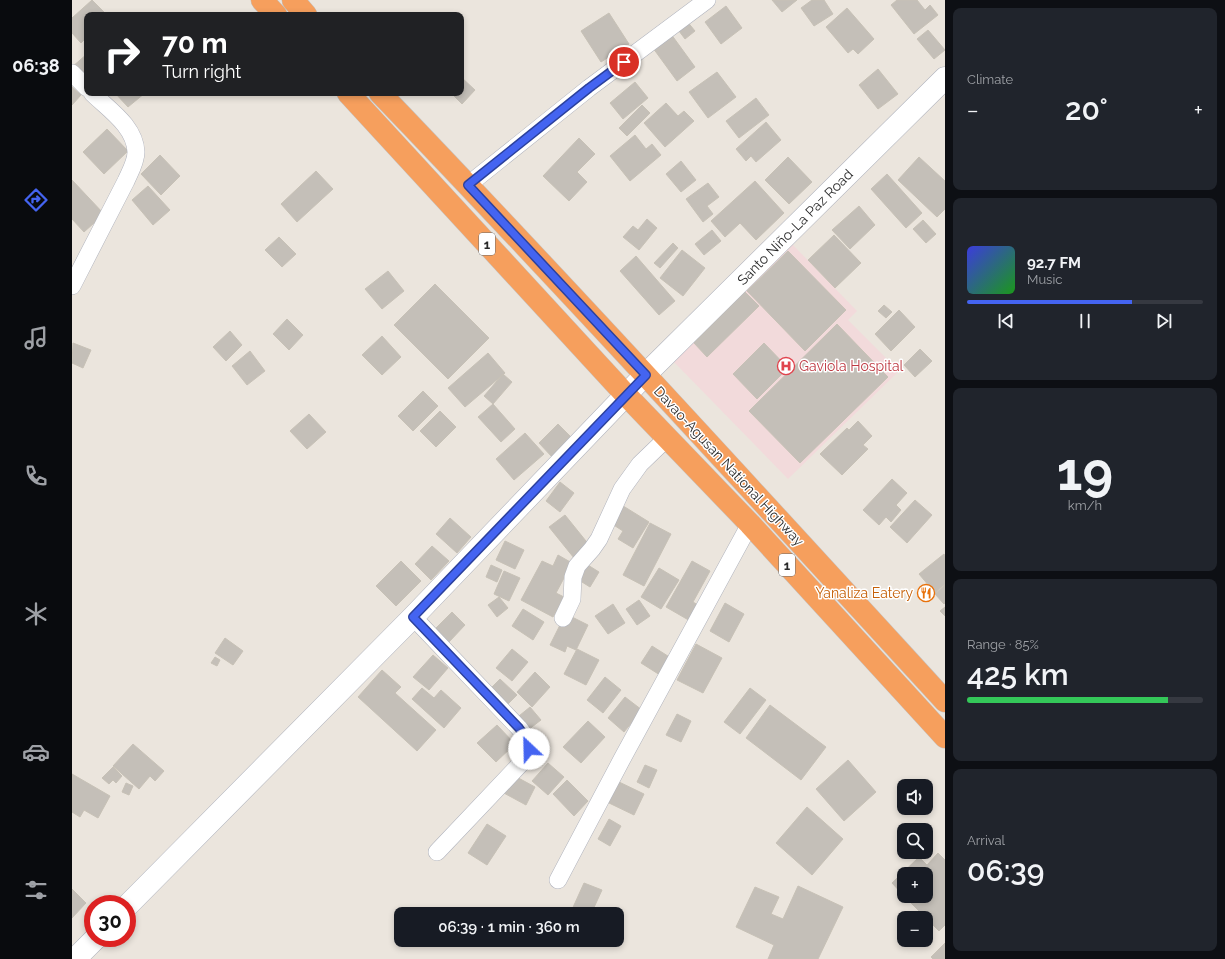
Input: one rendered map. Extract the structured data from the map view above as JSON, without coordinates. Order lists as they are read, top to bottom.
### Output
{
  "streets": {
    "highway": ["1", "Davao-Agusan National Highway"],
    "street": ["Santo Niño-La Paz Road"]
  },
  "crossings": [
    ["Santo Niño-La Paz Road", "Davao-Agusan National Highway"]
  ],
  "places": {
    "hospital": ["Gaviola Hospital"],
    "restaurant": ["Yanaliza Eatery"]
  },
  "page": {
    "tabs": "06:38",
    "tile": [
      "Climate",
      ["19", "km/h"],
      ["Range · 85%", "425 km"],
      ["Arrival", "06:39"]
    ],
    "turn": ["70 m", "Turn right"],
    "heat": ["−", "20°", "+"],
    "song": ["92.7 FM", "Music"],
    "map_buttons": ["+", "−"],
    "limit": "30",
    "trip": "06:39 · 1 min · 360 m"
  }
}
